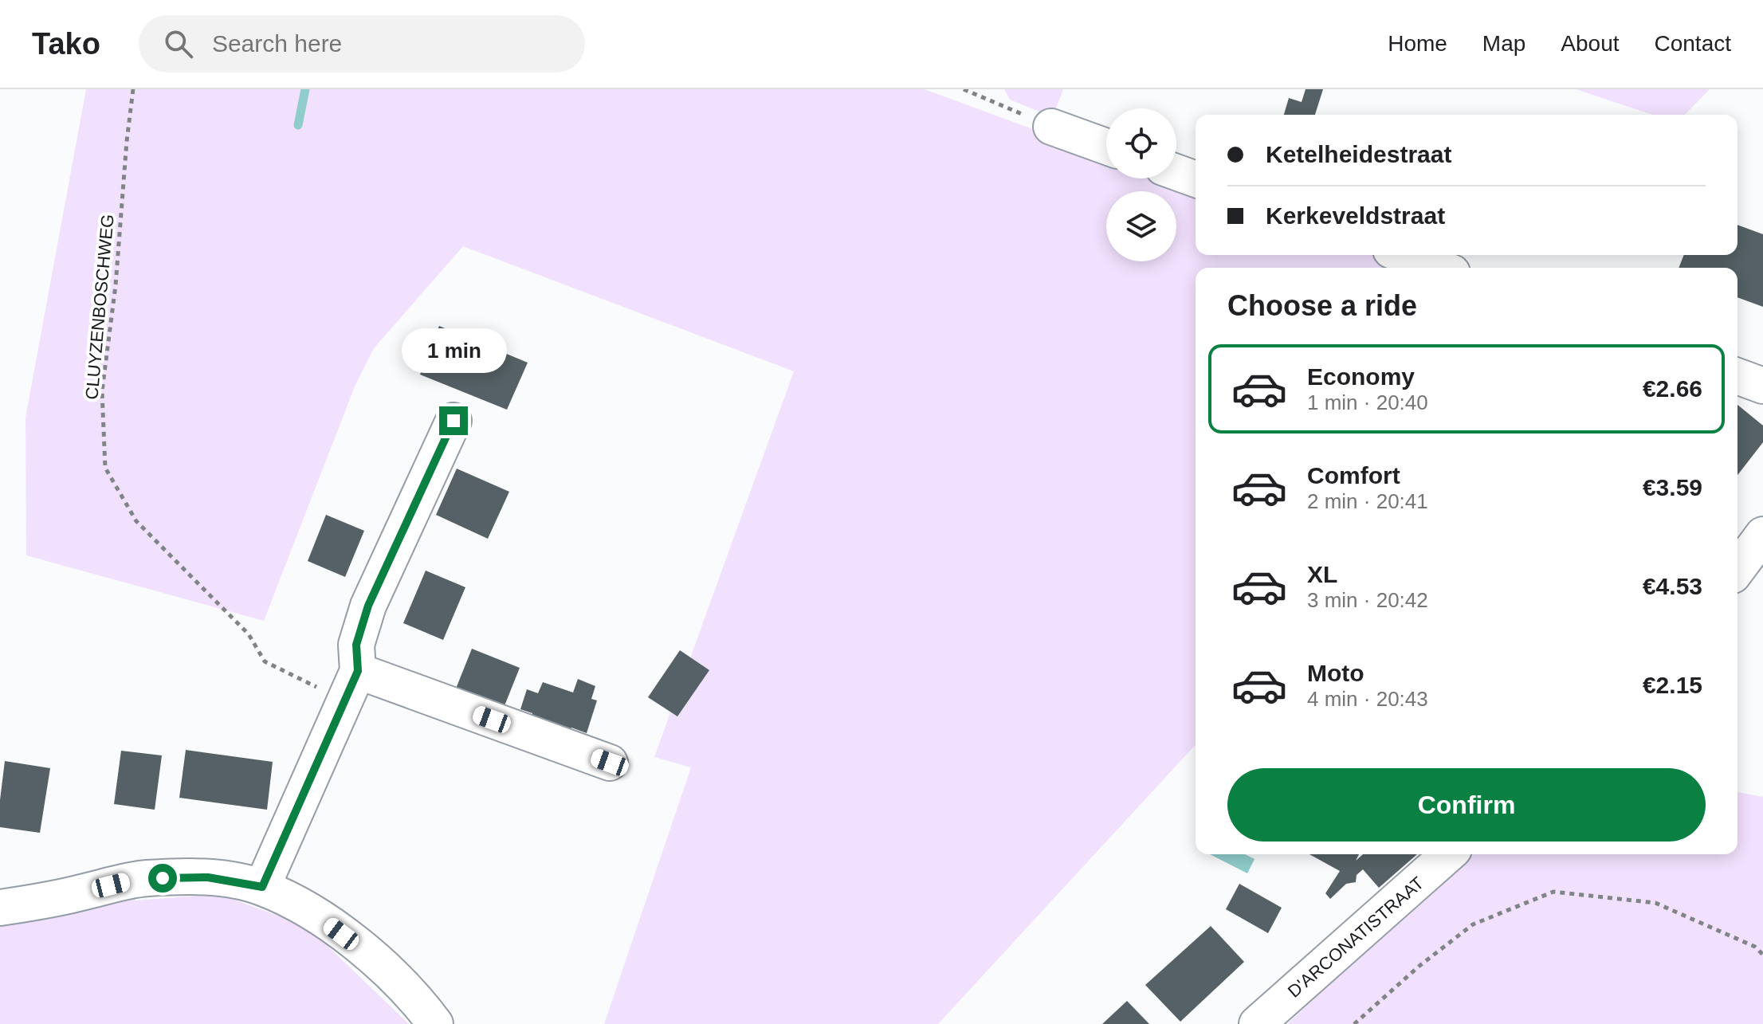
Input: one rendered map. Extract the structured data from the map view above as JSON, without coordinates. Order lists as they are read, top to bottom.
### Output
{
  "streets": {
    "street": ["D'ARCONATISTRAAT"],
    "path": ["CLUYZENBOSCHWEG"]
  },
  "page": {
    "header": "Tako",
    "search": "Search here",
    "nav": [
      "Home",
      "Map",
      "About",
      "Contact"
    ],
    "banner": ["Ketelheidestraat", "Kerkeveldstraat"],
    "heading": "Choose a ride",
    "bubble": "1 min",
    "list": [
      {
        "name": "Economy",
        "note": "1 min · 20:40",
        "value": "€2.66"
      },
      {
        "name": "Comfort",
        "note": "2 min · 20:41",
        "value": "€3.59"
      },
      {
        "name": "XL",
        "note": "3 min · 20:42",
        "value": "€4.53"
      },
      {
        "name": "Moto",
        "note": "4 min · 20:43",
        "value": "€2.15"
      }
    ],
    "buttons": "Confirm"
  }
}
